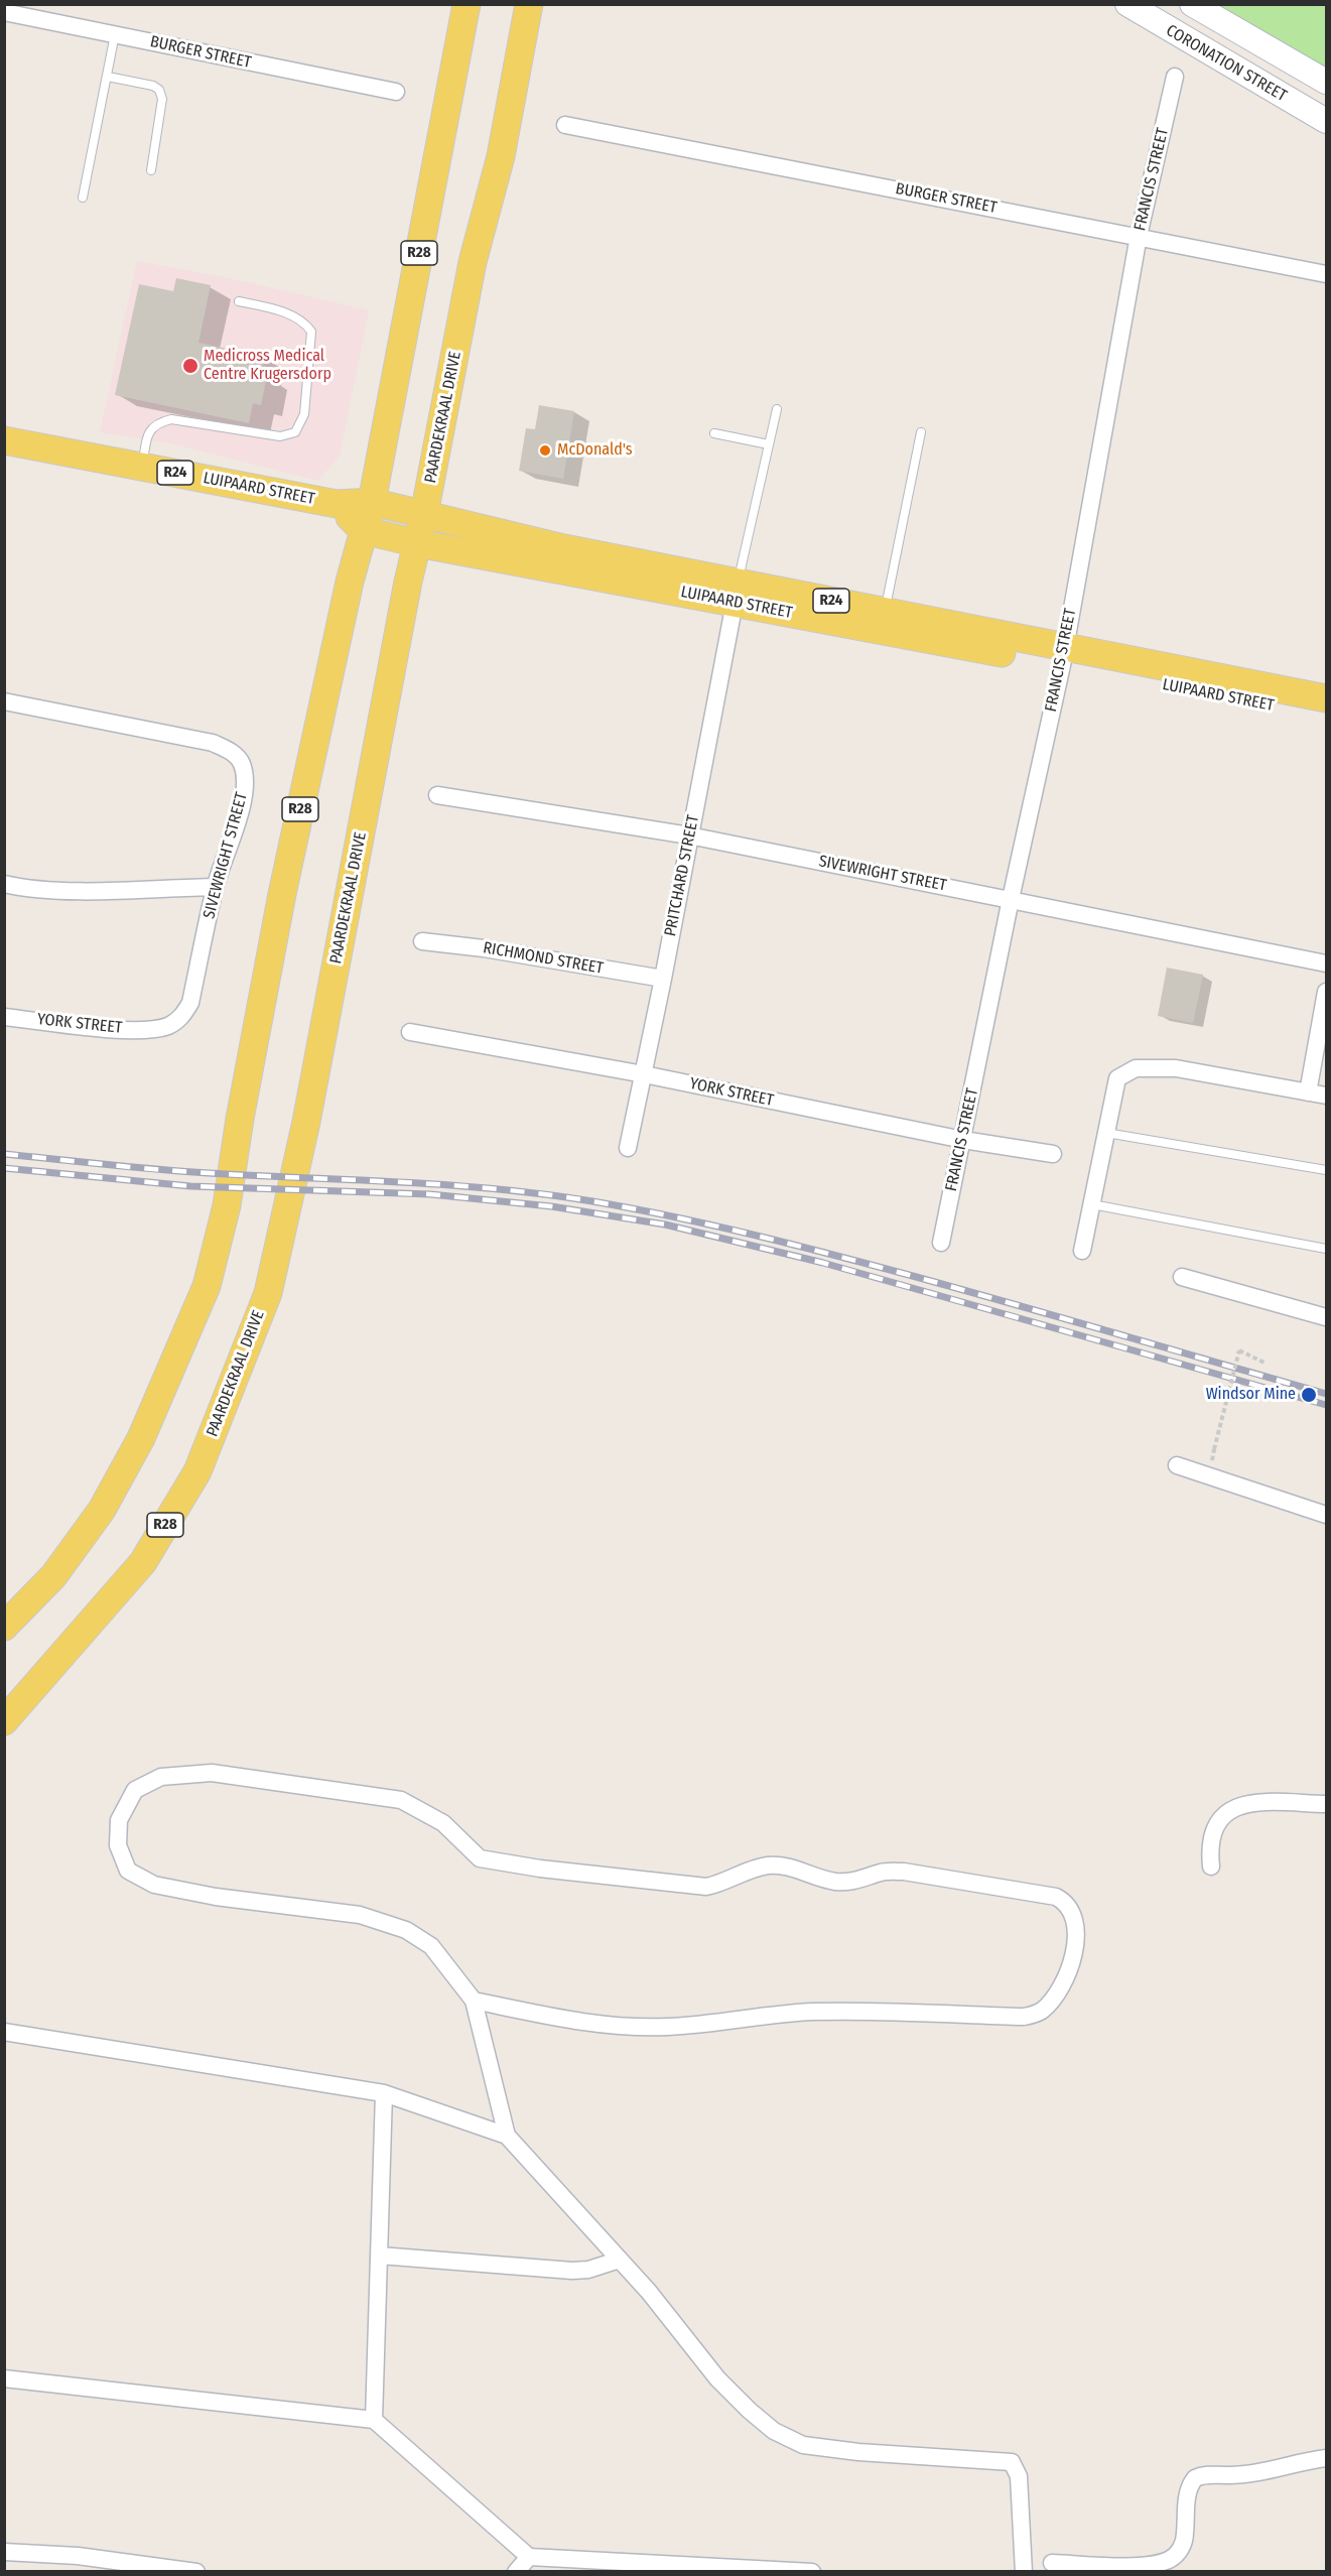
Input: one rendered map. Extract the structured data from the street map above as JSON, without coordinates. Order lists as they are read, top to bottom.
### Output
{
  "streets": {
    "main road": [
      "CORONATION STREET",
      "R28",
      "PAARDEKRAAL DRIVE",
      "R24",
      "LUIPAARD STREET"
    ],
    "street": [
      "BURGER STREET",
      "FRANCIS STREET",
      "SIVEWRIGHT STREET",
      "PRITCHARD STREET",
      "RICHMOND STREET",
      "YORK STREET"
    ]
  },
  "crossings": [
    ["BURGER STREET", "FRANCIS STREET"],
    ["FRANCIS STREET", "LUIPAARD STREET"],
    ["FRANCIS STREET", "SIVEWRIGHT STREET"],
    ["FRANCIS STREET", "YORK STREET"],
    ["R28", "LUIPAARD STREET"],
    ["PAARDEKRAAL DRIVE", "LUIPAARD STREET"],
    ["LUIPAARD STREET", "PRITCHARD STREET"],
    ["SIVEWRIGHT STREET", "PRITCHARD STREET"],
    ["SIVEWRIGHT STREET", "YORK STREET"],
    ["PRITCHARD STREET", "RICHMOND STREET"],
    ["PRITCHARD STREET", "YORK STREET"]
  ],
  "places": ["Medicross Medical Centre Krugersdorp", "McDonald's", "Windsor Mine"]
}
